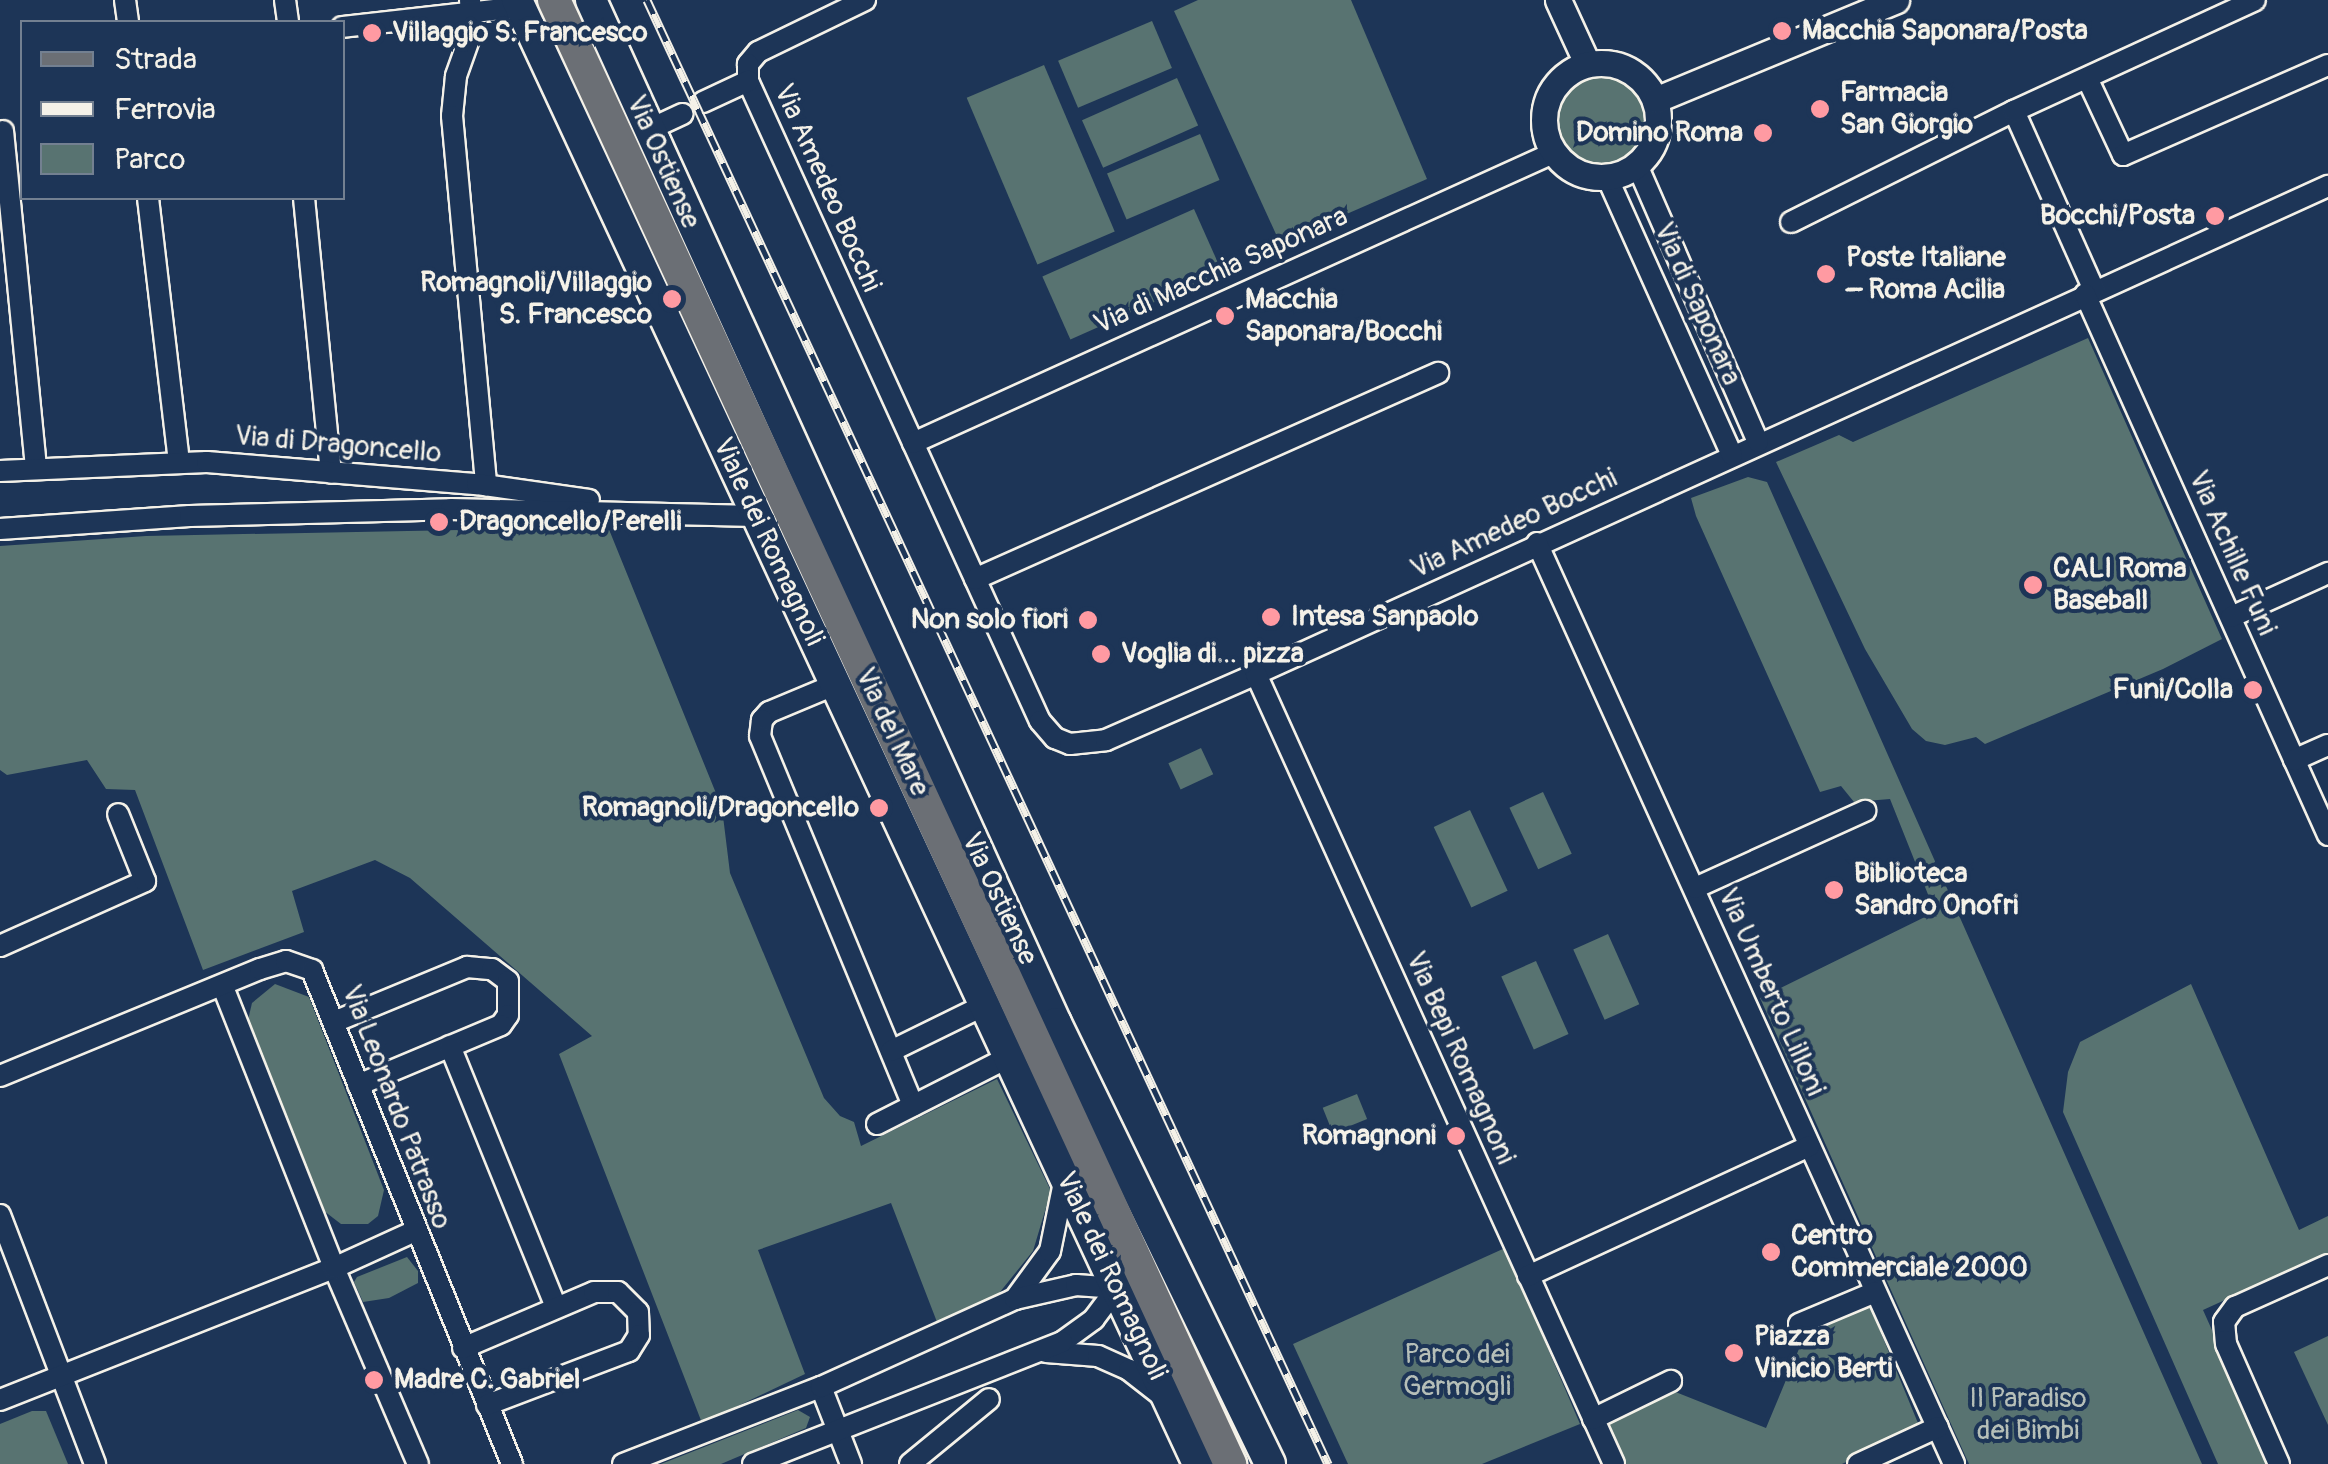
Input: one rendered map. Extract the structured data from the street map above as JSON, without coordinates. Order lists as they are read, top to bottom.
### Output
{
  "streets": {
    "main road": ["Via Ostiense", "Viale dei Romagnoli", "Via del Mare"],
    "street": [
      "Via Amedeo Bocchi",
      "Via di Macchia Saponara",
      "Via di Saponara",
      "Via di Dragoncello",
      "Via Achille Funi",
      "Via Umberto Lilloni",
      "Via Bepi Romagnoni",
      "Via Leonardo Patrasso"
    ]
  },
  "crossings": [
    ["Via Amedeo Bocchi", "Via di Macchia Saponara"],
    ["Via Amedeo Bocchi", "Via di Saponara"],
    ["Via Amedeo Bocchi", "Via Achille Funi"],
    ["Via Amedeo Bocchi", "Via Umberto Lilloni"],
    ["Via Amedeo Bocchi", "Via Bepi Romagnoni"],
    ["Via di Macchia Saponara", "Via di Saponara"],
    ["Via di Dragoncello", "Viale dei Romagnoli"]
  ],
  "parks": ["Parco dei Germogli", "Il Paradiso dei Bimbi"],
  "places": [
    "Macchia Saponara/Posta",
    "Villaggio S. Francesco",
    "Farmacia San Giorgio",
    "Domino Roma",
    "Bocchi/Posta",
    "Poste Italiane – Roma Acilia",
    "Romagnoli/Villaggio S. Francesco",
    "Macchia Saponara/Bocchi",
    "Dragoncello/Perelli",
    "CALI Roma Baseball",
    "Intesa Sanpaolo",
    "Non solo fiori",
    "Voglia di… pizza",
    "Funi/Colla",
    "Romagnoli/Dragoncello",
    "Biblioteca Sandro Onofri",
    "Romagnoni",
    "Centro Commerciale 2000",
    "Piazza Vinicio Berti",
    "Madre C. Gabriel"
  ],
  "legend": ["Strada", "Ferrovia", "Parco"]
}
